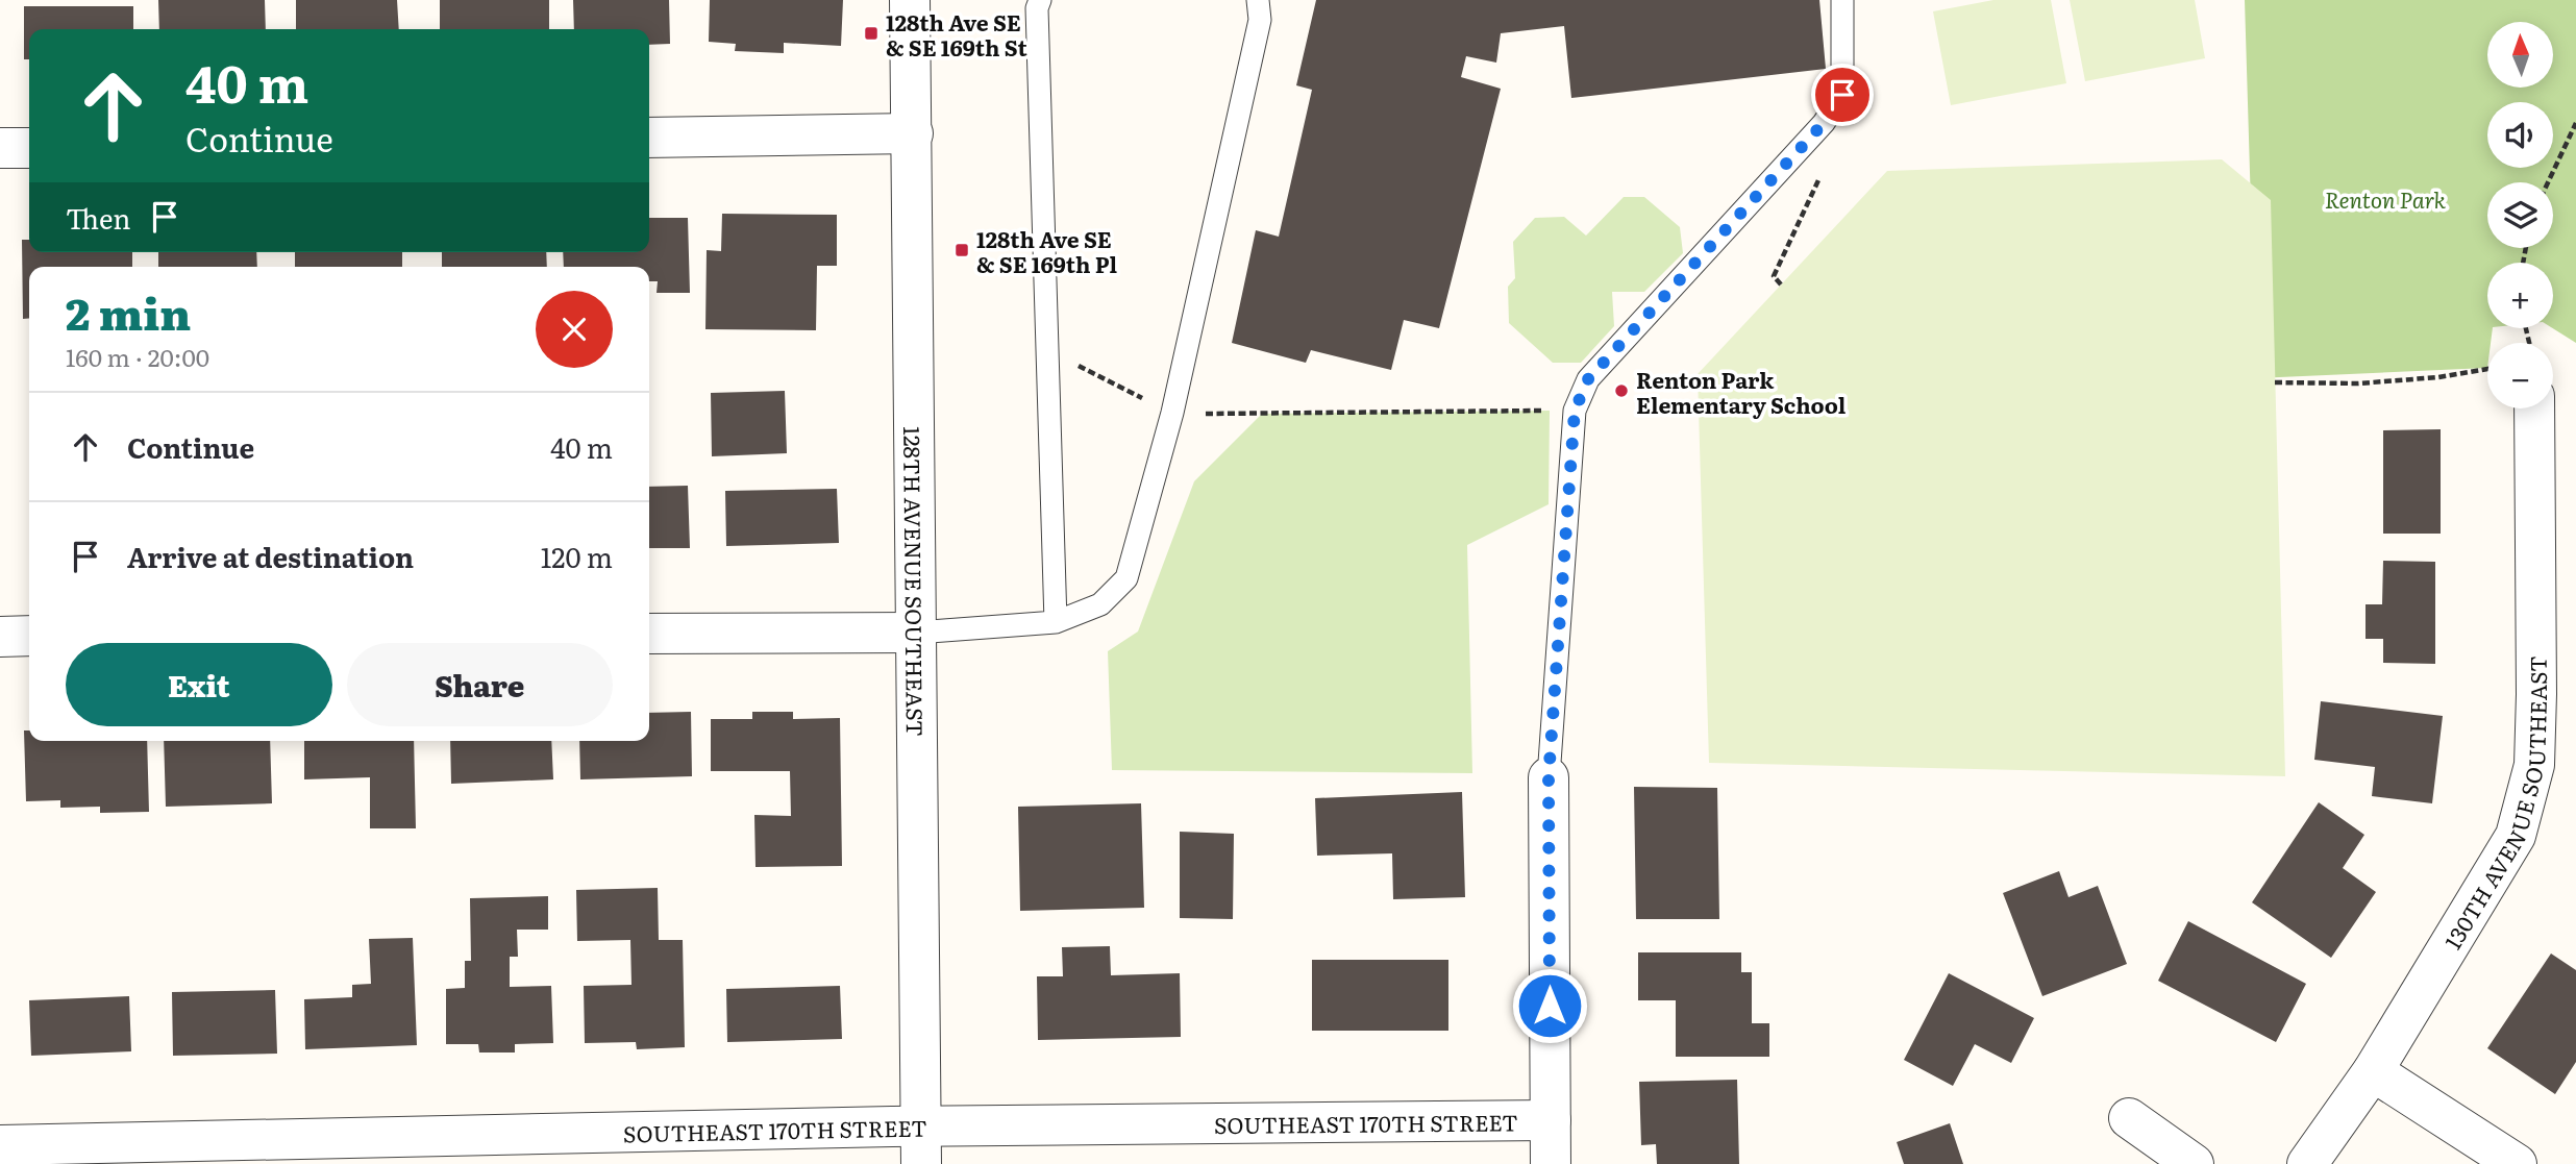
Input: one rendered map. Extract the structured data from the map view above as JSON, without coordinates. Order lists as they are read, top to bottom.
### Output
{
  "streets": {
    "street": ["128TH AVENUE SOUTHEAST", "130TH AVENUE SOUTHEAST", "SOUTHEAST 170TH STREET"]
  },
  "crossings": [
    ["128TH AVENUE SOUTHEAST", "SOUTHEAST 170TH STREET"]
  ],
  "parks": ["Renton Park"],
  "places": {
    "transit": ["128th Ave SE & SE 169th St", "128th Ave SE & SE 169th Pl"],
    "other": ["Renton Park Elementary School"]
  },
  "north": "top",
  "page": {
    "map_buttons": ["+", "−"],
    "turn": ["40 m", "Continue"],
    "then": "Then",
    "heading": ["2 min", "160 m · 20:00"],
    "list": [
      {
        "name": "Continue",
        "value": "40 m"
      },
      {
        "name": "Arrive at destination",
        "value": "120 m"
      }
    ],
    "buttons": ["Exit", "Share"]
  }
}
